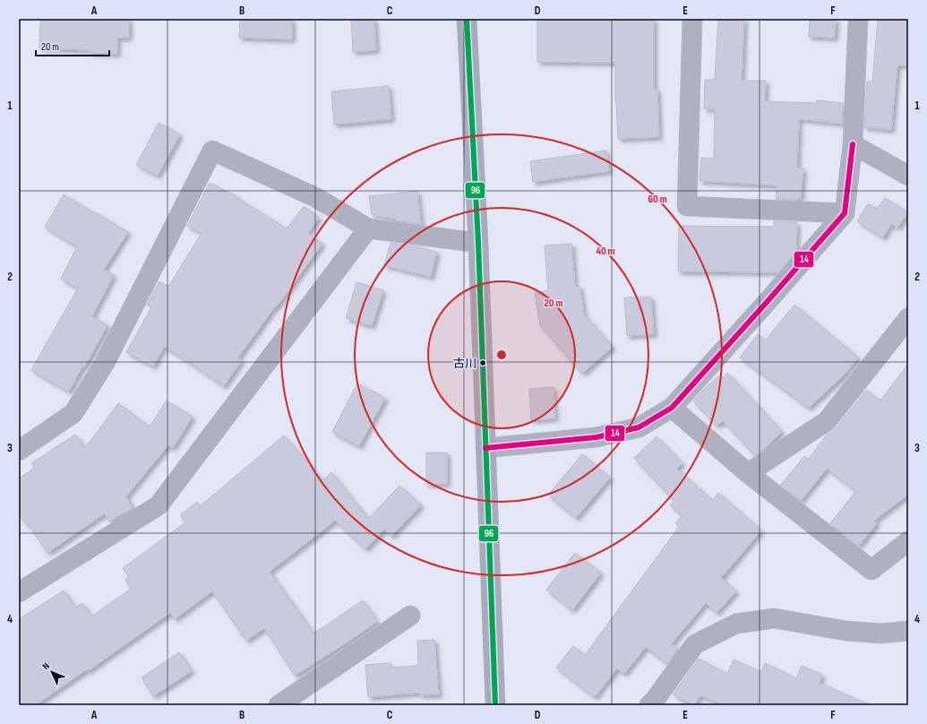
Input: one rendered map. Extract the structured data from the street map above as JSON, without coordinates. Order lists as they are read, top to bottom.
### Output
{
  "places": ["古川"],
  "lines": ["transit line 96", "transit line 14"],
  "scale_bar": "20 m",
  "north": "top left",
  "grid": {
    "columns": [
      "A",
      "B",
      "C",
      "D",
      "E",
      "F"
    ],
    "rows": [
      "1",
      "2",
      "3",
      "4"
    ]
  },
  "rings": ["60 m", "40 m", "20 m"]
}
